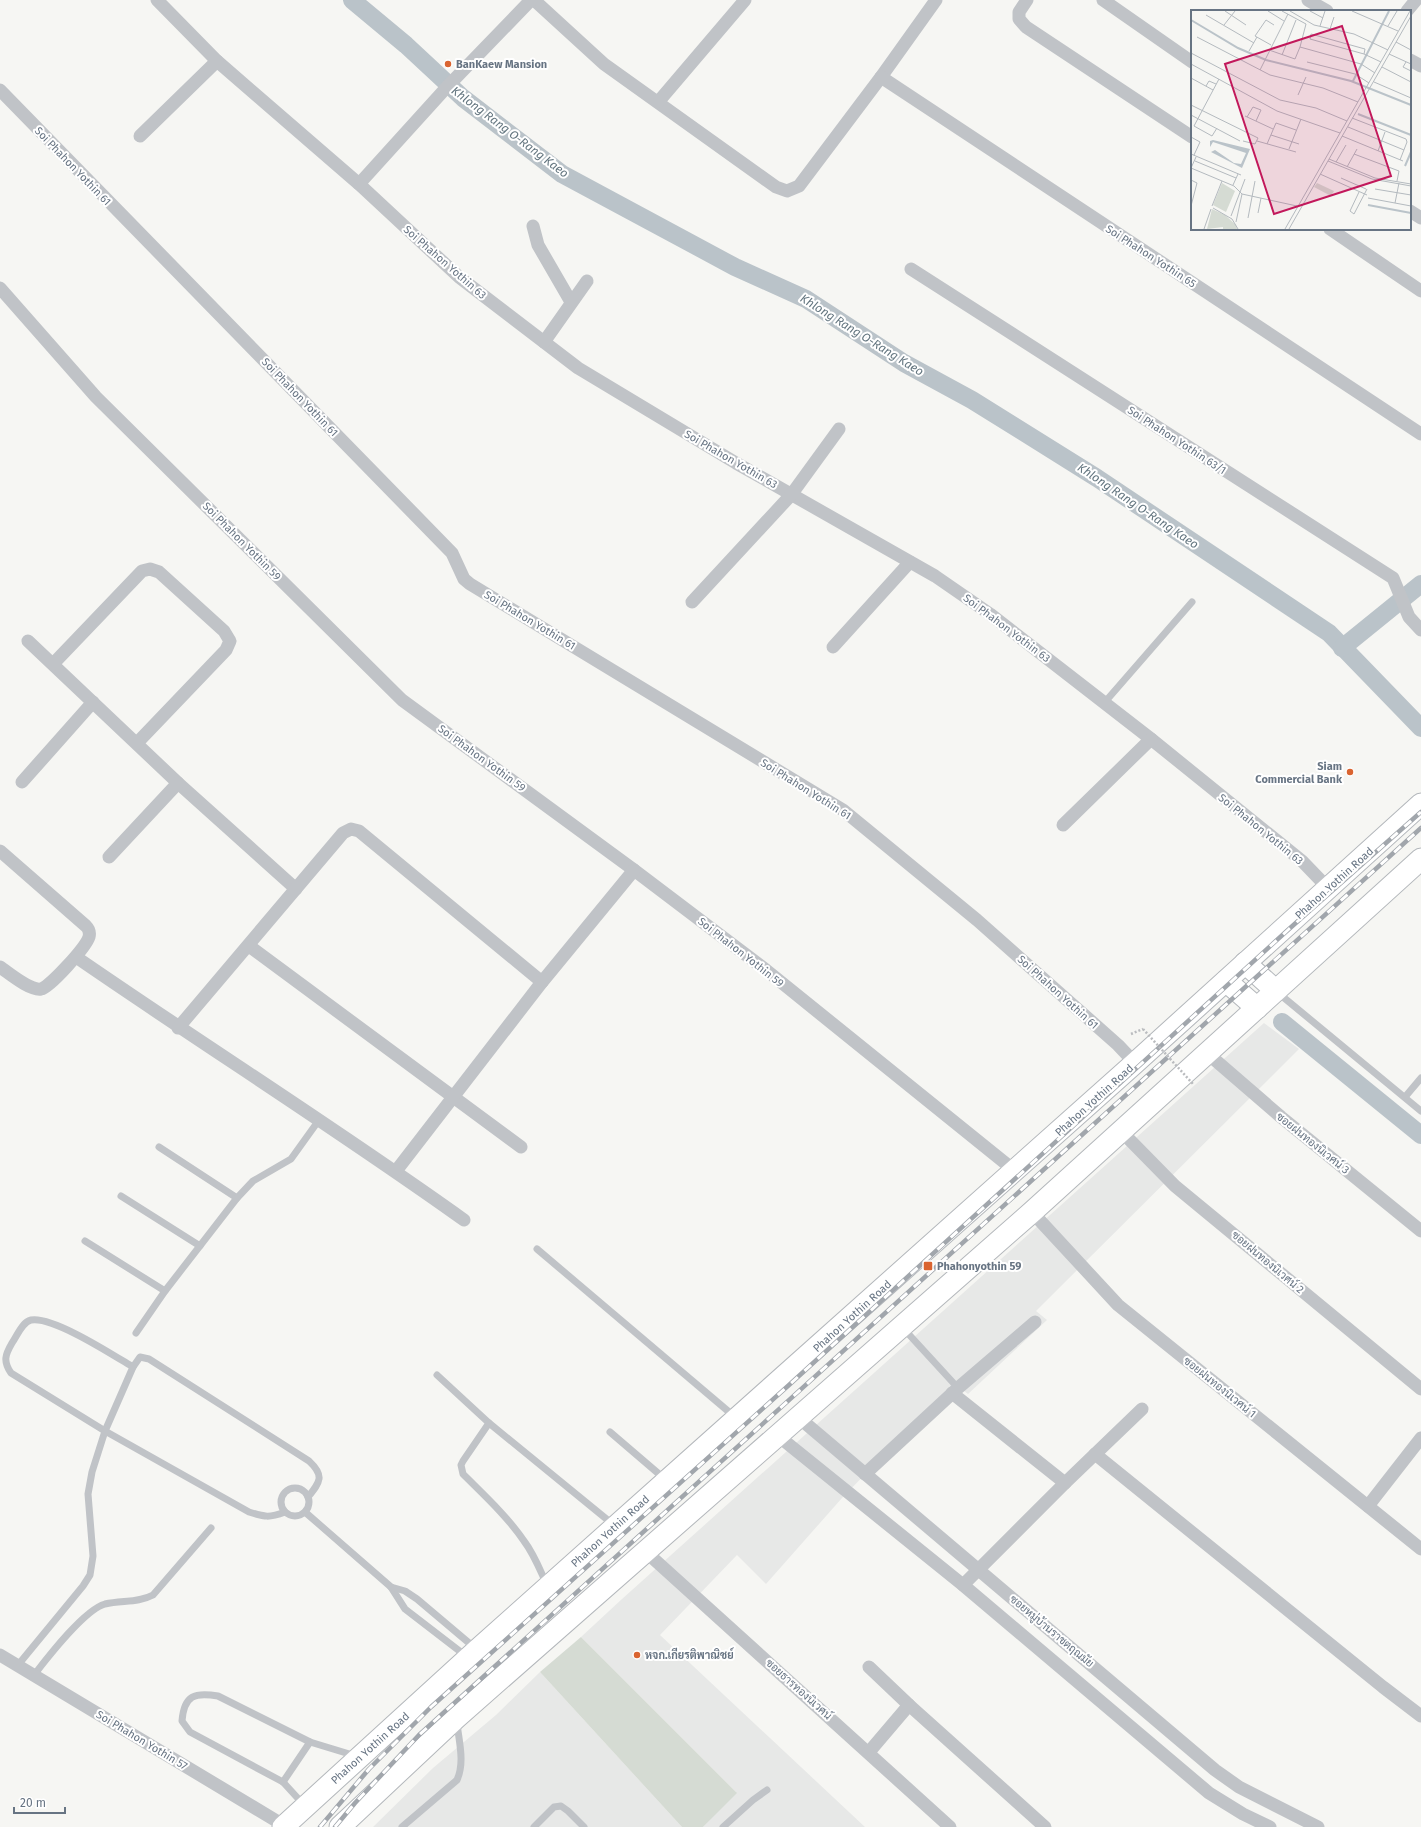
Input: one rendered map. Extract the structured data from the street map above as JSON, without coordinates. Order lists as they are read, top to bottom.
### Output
{
  "streets": {
    "main road": ["Phahon Yothin Road"],
    "street": [
      "Soi Phahon Yothin 61",
      "Soi Phahon Yothin 65",
      "Soi Phahon Yothin 63",
      "Soi Phahon Yothin 63/1",
      "Soi Phahon Yothin 59",
      "ซอยฝนทองนิเวศน์ 3",
      "ซอยฝนทองนิเวศน์ 2",
      "ซอยฝนทองนิเวศน์ 1",
      "ซอยหมู่บ้านราชตฤณมัย",
      "ซอยธารทองนิเวศน์",
      "Soi Phahon Yothin 57"
    ]
  },
  "crossings": [
    ["Soi Phahon Yothin 61", "Phahon Yothin Road"],
    ["Soi Phahon Yothin 63", "Phahon Yothin Road"],
    ["Soi Phahon Yothin 59", "Phahon Yothin Road"],
    ["Phahon Yothin Road", "Soi Phahon Yothin 57"]
  ],
  "water": ["Khlong Rang O-Rang Kaeo"],
  "places": {
    "other": ["BanKaew Mansion", "Siam Commercial Bank", "หจก.เกียรติพาณิชย์"],
    "transit": ["Phahonyothin 59"]
  },
  "scale_bar": "20 m"
}
